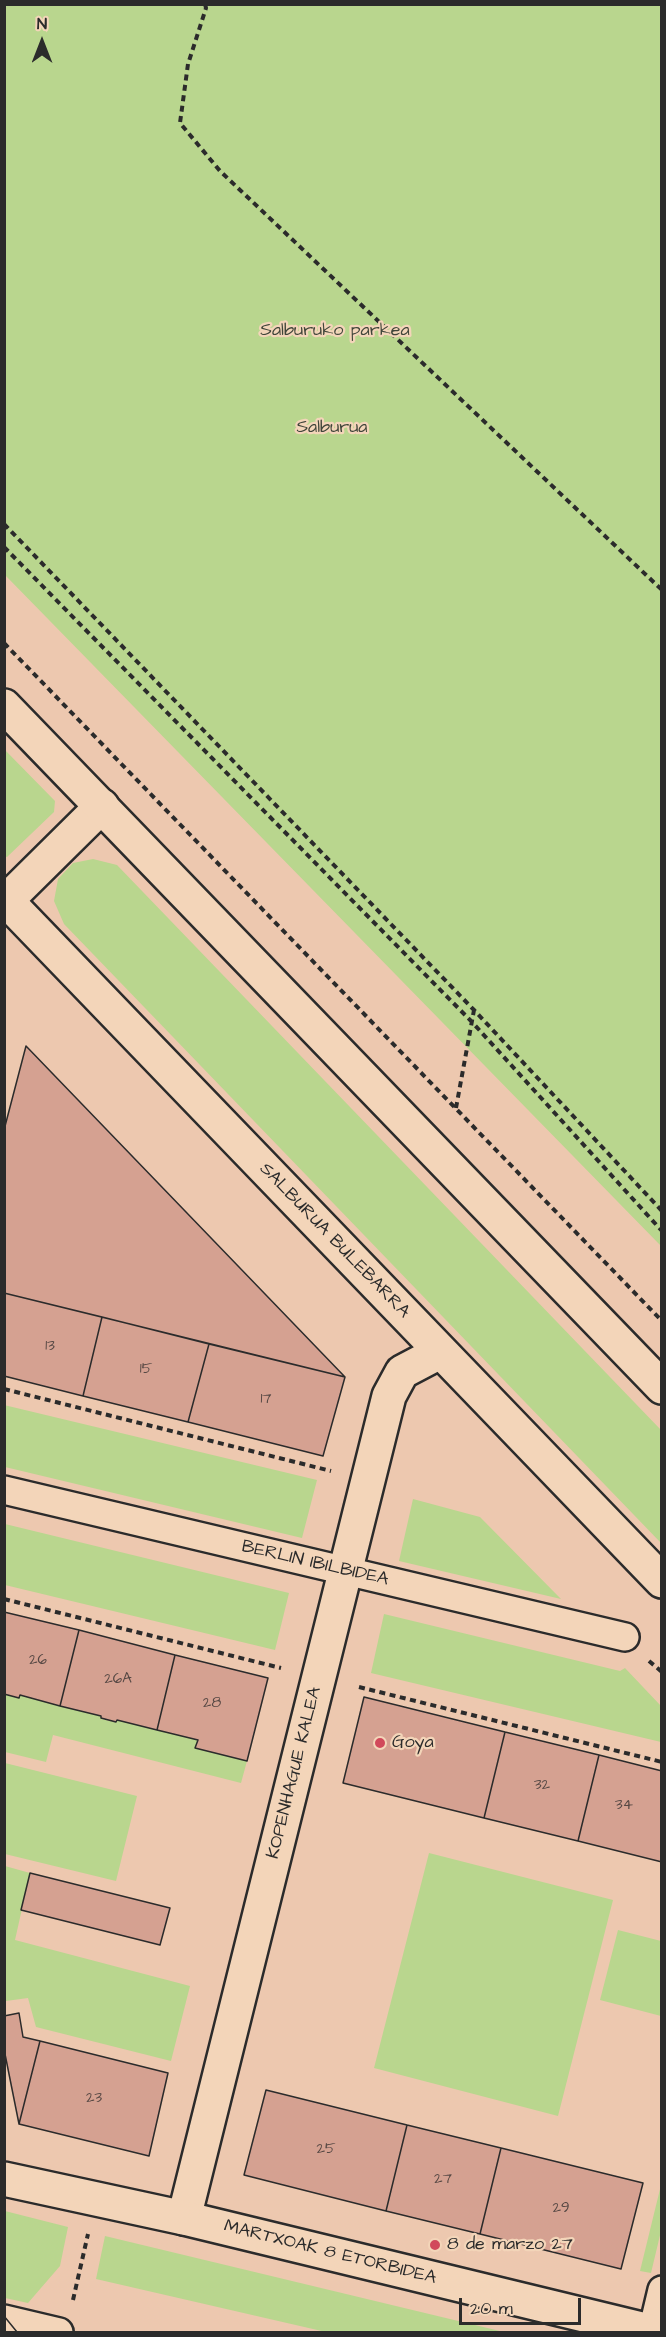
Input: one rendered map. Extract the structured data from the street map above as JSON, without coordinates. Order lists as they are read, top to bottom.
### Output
{
  "streets": {
    "main road": ["SALBURUA BULEBARRA", "KOPENHAGUE KALEA", "MARTXOAK 8 ETORBIDEA"],
    "street": ["BERLIN IBILBIDEA"]
  },
  "crossings": [
    ["SALBURUA BULEBARRA", "KOPENHAGUE KALEA"],
    ["BERLIN IBILBIDEA", "KOPENHAGUE KALEA"],
    ["KOPENHAGUE KALEA", "MARTXOAK 8 ETORBIDEA"]
  ],
  "parks": ["Salburuko parkea", "Salburua"],
  "places": ["Goya", "8 de marzo 27"],
  "house_numbers": [
    "13",
    "15",
    "17",
    "26",
    "26A",
    "28",
    "32",
    "34",
    "23",
    "25",
    "27",
    "29"
  ],
  "scale_bar": "20 m",
  "north": "top"
}
